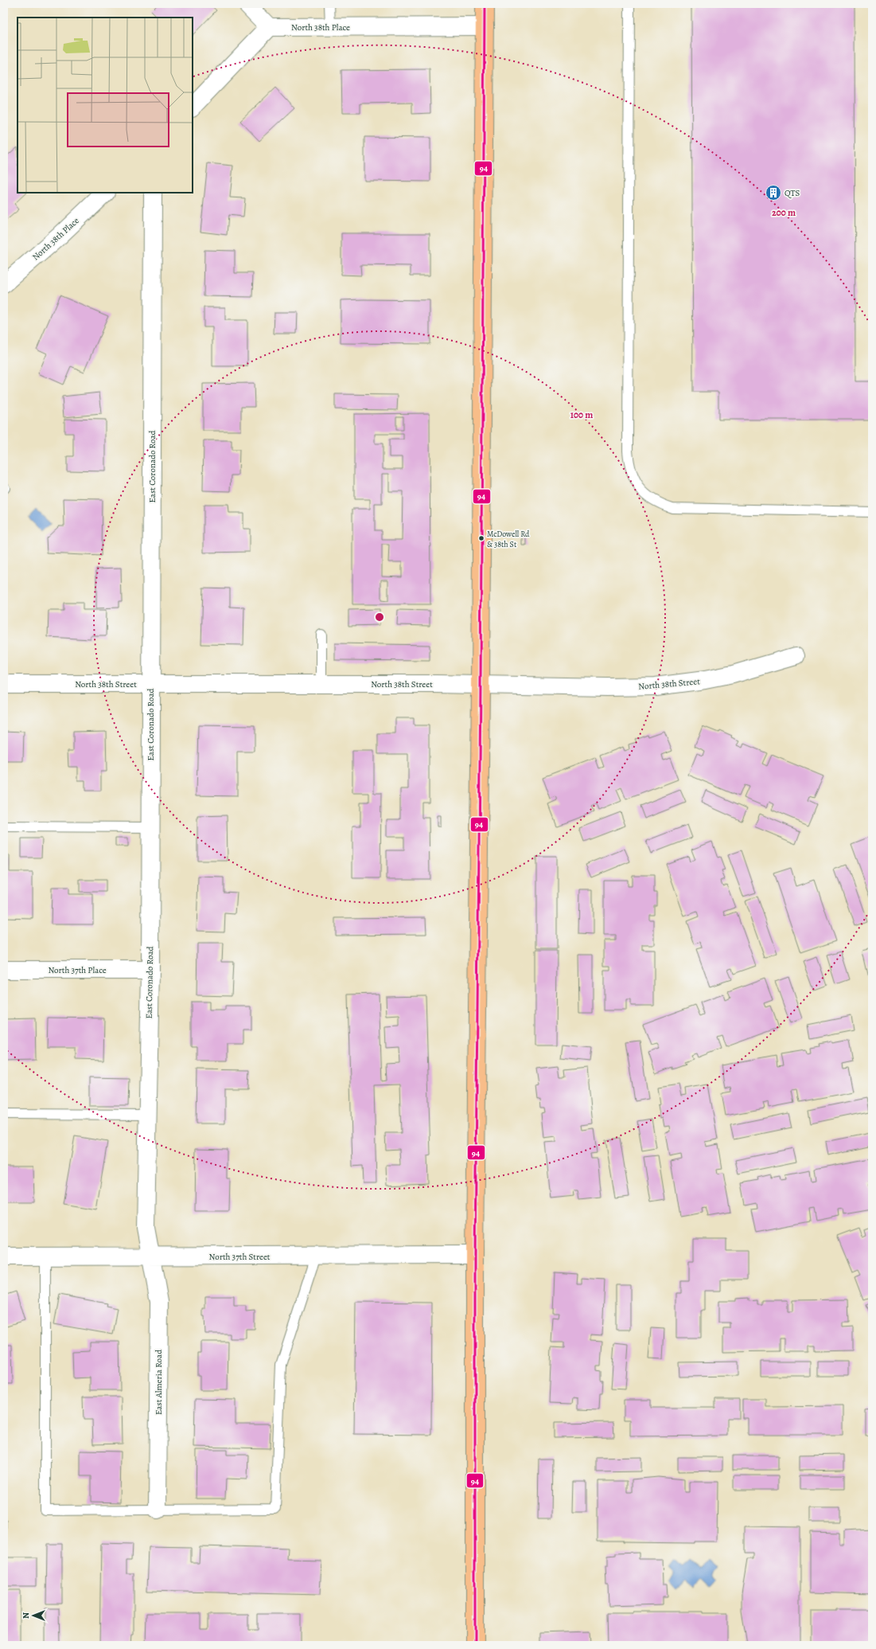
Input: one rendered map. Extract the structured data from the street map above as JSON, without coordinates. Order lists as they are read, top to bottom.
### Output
{
  "streets": {
    "street": [
      "North 38th Place",
      "East Coronado Road",
      "North 38th Street",
      "North 37th Place",
      "North 37th Street",
      "East Almeria Road"
    ]
  },
  "crossings": [
    ["East Coronado Road", "North 38th Street"],
    ["East Coronado Road", "North 37th Place"],
    ["East Coronado Road", "North 37th Street"],
    ["East Coronado Road", "East Almeria Road"],
    ["North 37th Street", "East Almeria Road"]
  ],
  "places": {
    "building": ["QTS"],
    "other": ["McDowell Rd & 38th St"]
  },
  "lines": ["transit line 94"],
  "north": "left",
  "rings": ["200 m", "100 m"]
}
